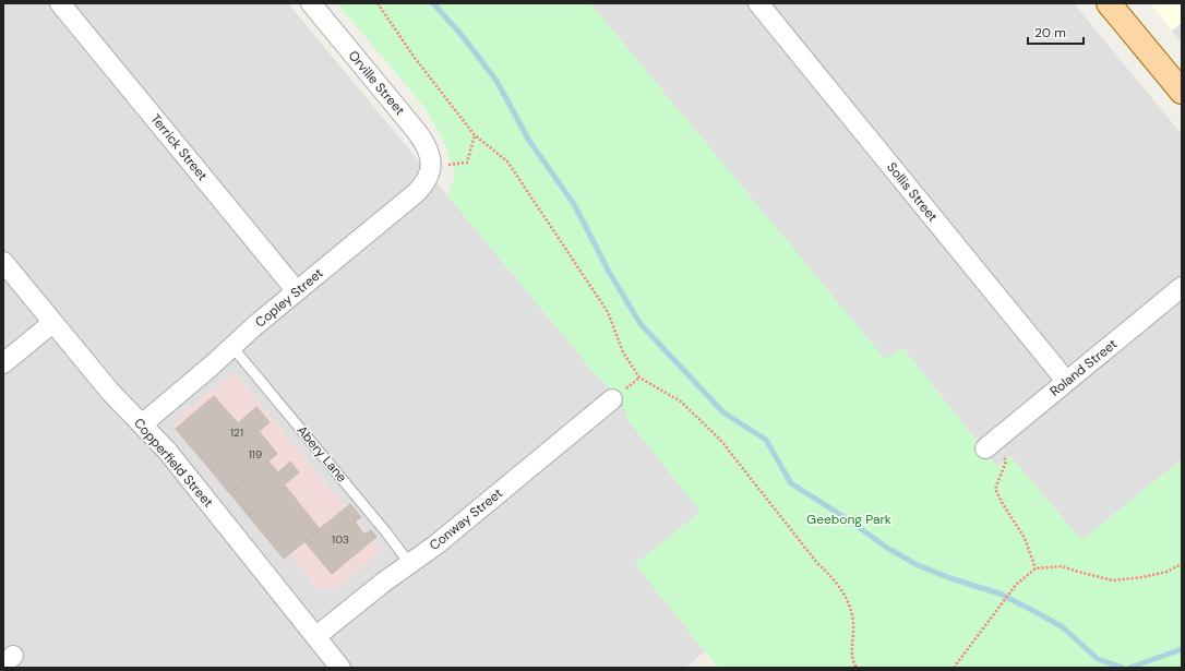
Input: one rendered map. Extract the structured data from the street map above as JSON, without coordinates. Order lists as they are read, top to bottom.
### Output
{
  "streets": {
    "street": [
      "Orville Street",
      "Terrick Street",
      "Sollis Street",
      "Copley Street",
      "Roland Street",
      "Copperfield Street",
      "Conway Street"
    ],
    "lane": ["Abery Lane"]
  },
  "crossings": [
    ["Orville Street", "Copley Street"],
    ["Terrick Street", "Copley Street"],
    ["Sollis Street", "Roland Street"],
    ["Copley Street", "Abery Lane"],
    ["Copley Street", "Copperfield Street"],
    ["Abery Lane", "Conway Street"],
    ["Copperfield Street", "Conway Street"]
  ],
  "parks": ["Geebong Park"],
  "house_numbers": ["121", "119", "103"],
  "scale_bar": "20 m"
}
